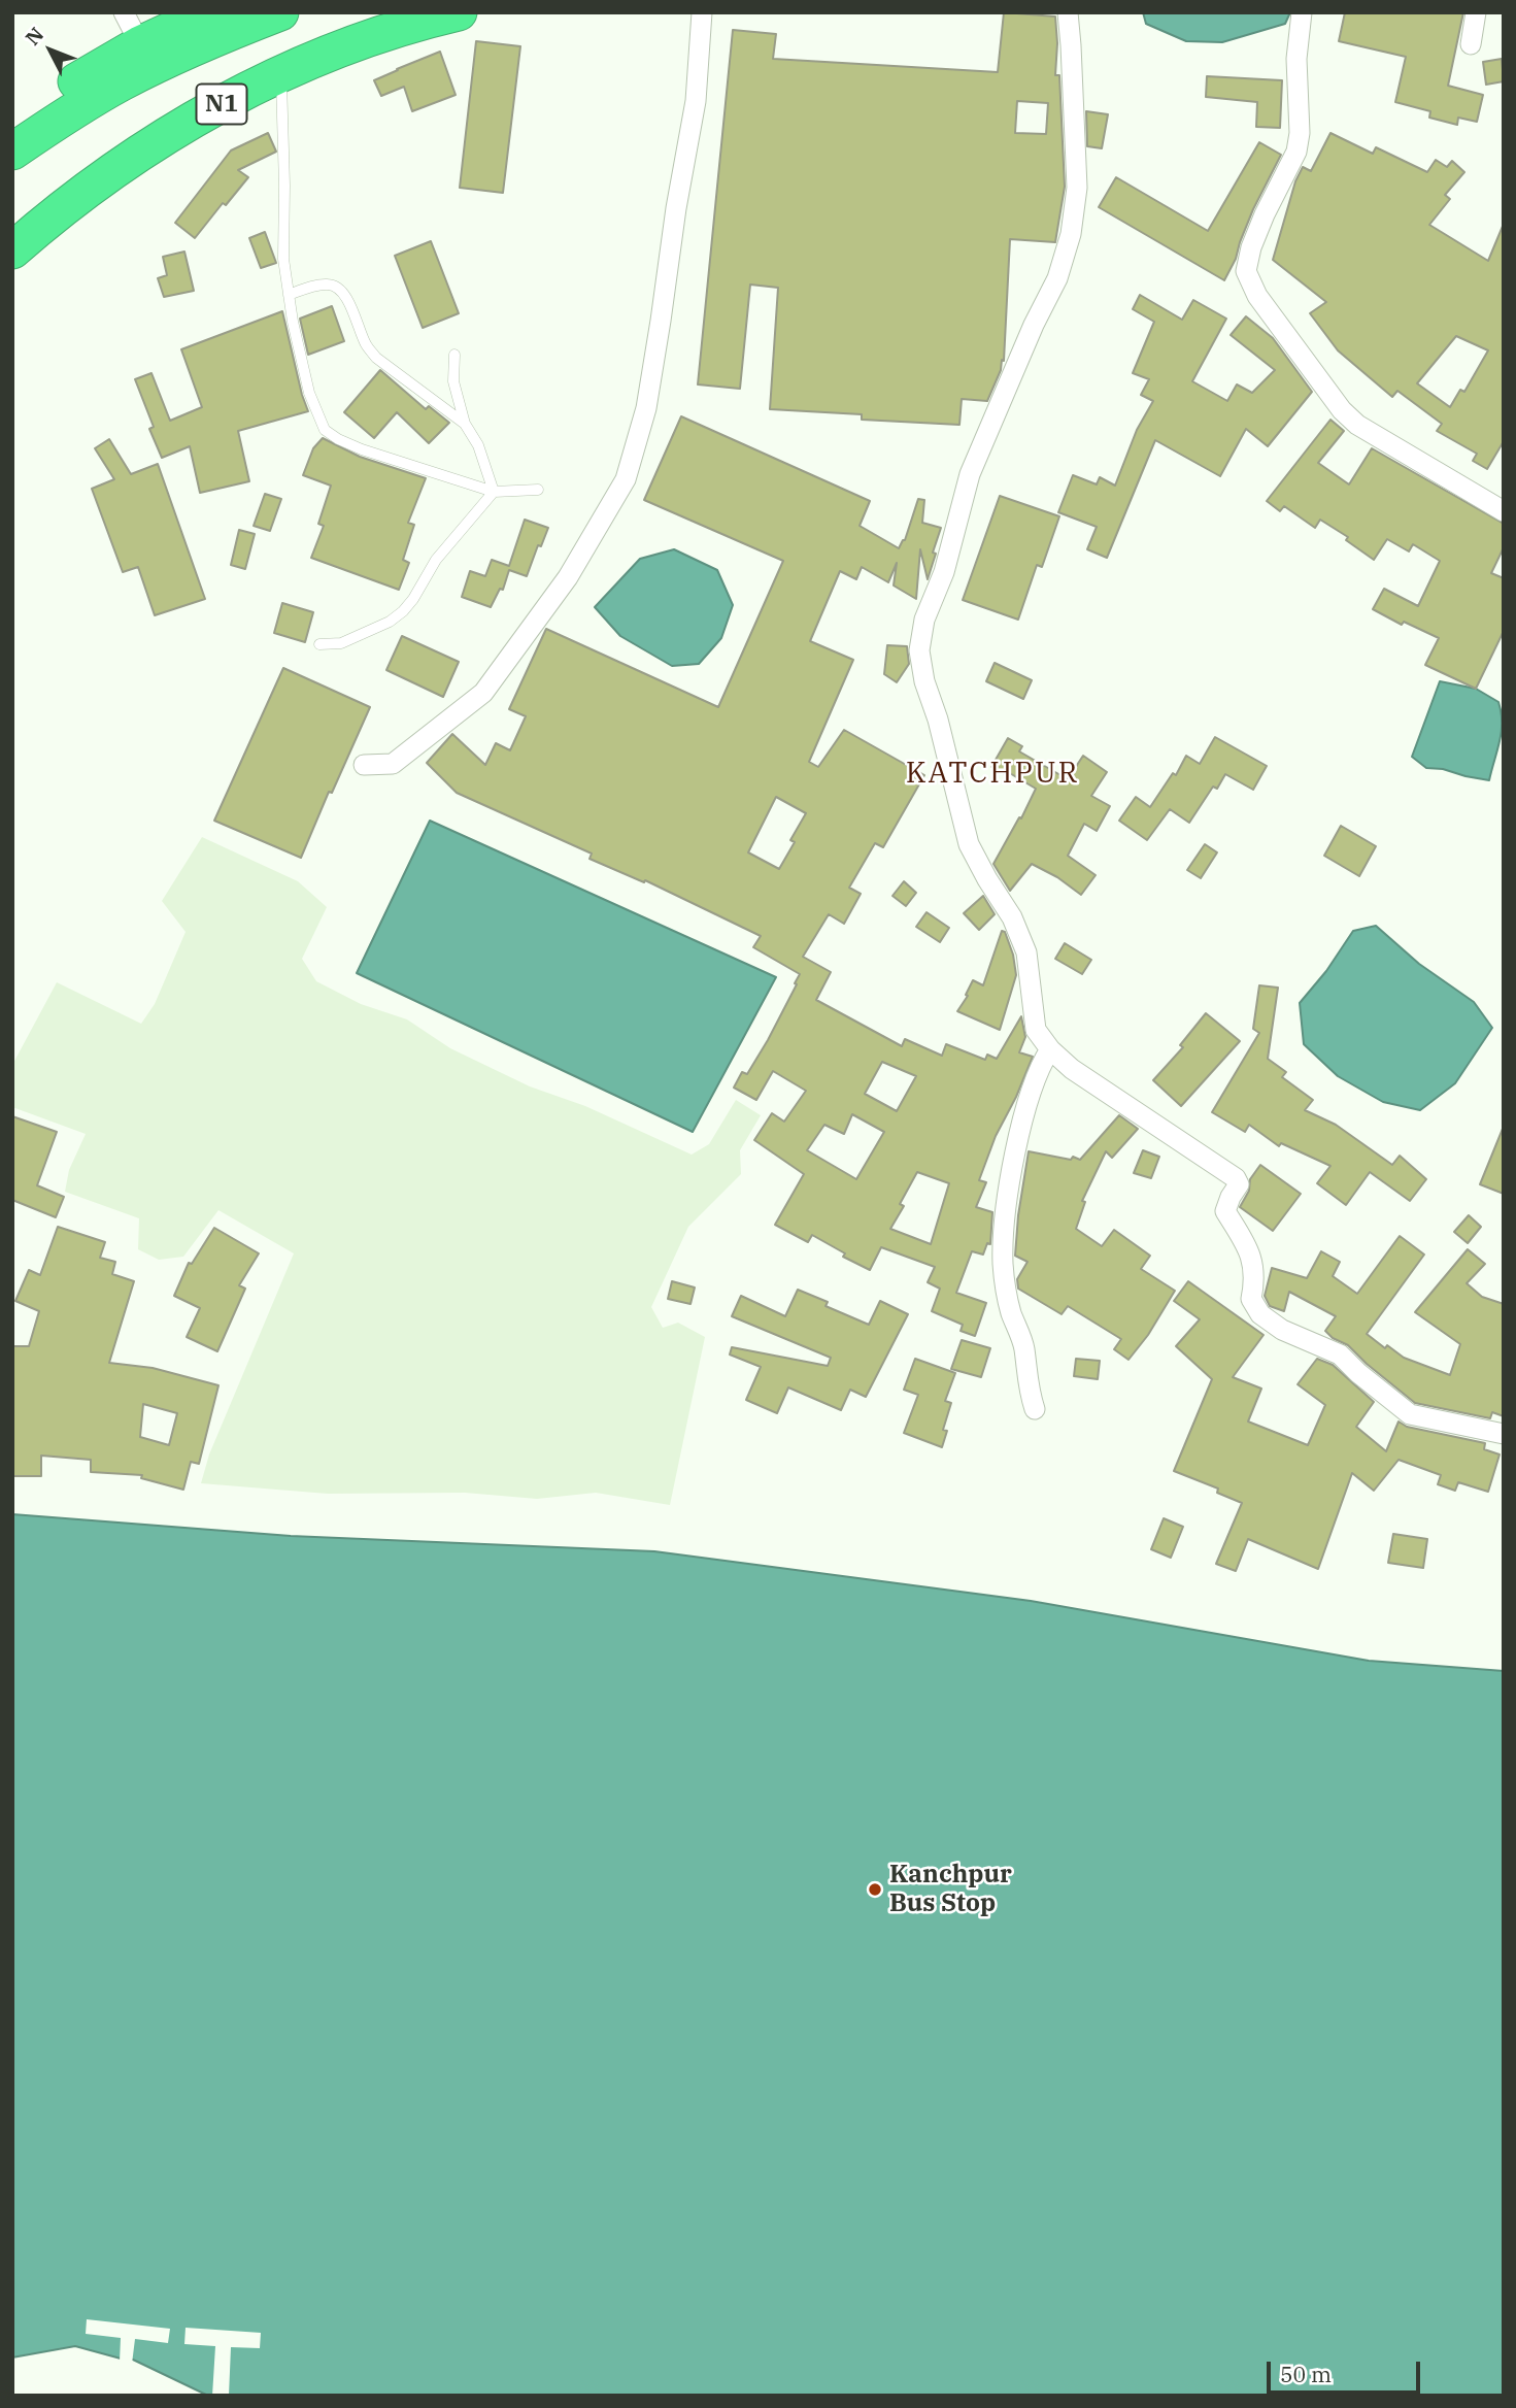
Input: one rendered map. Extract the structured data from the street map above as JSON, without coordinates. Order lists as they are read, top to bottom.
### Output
{
  "streets": {
    "highway": ["N1"]
  },
  "districts": ["KATCHPUR"],
  "places": ["Kanchpur Bus Stop"],
  "scale_bar": "50 m",
  "north": "top left"
}
